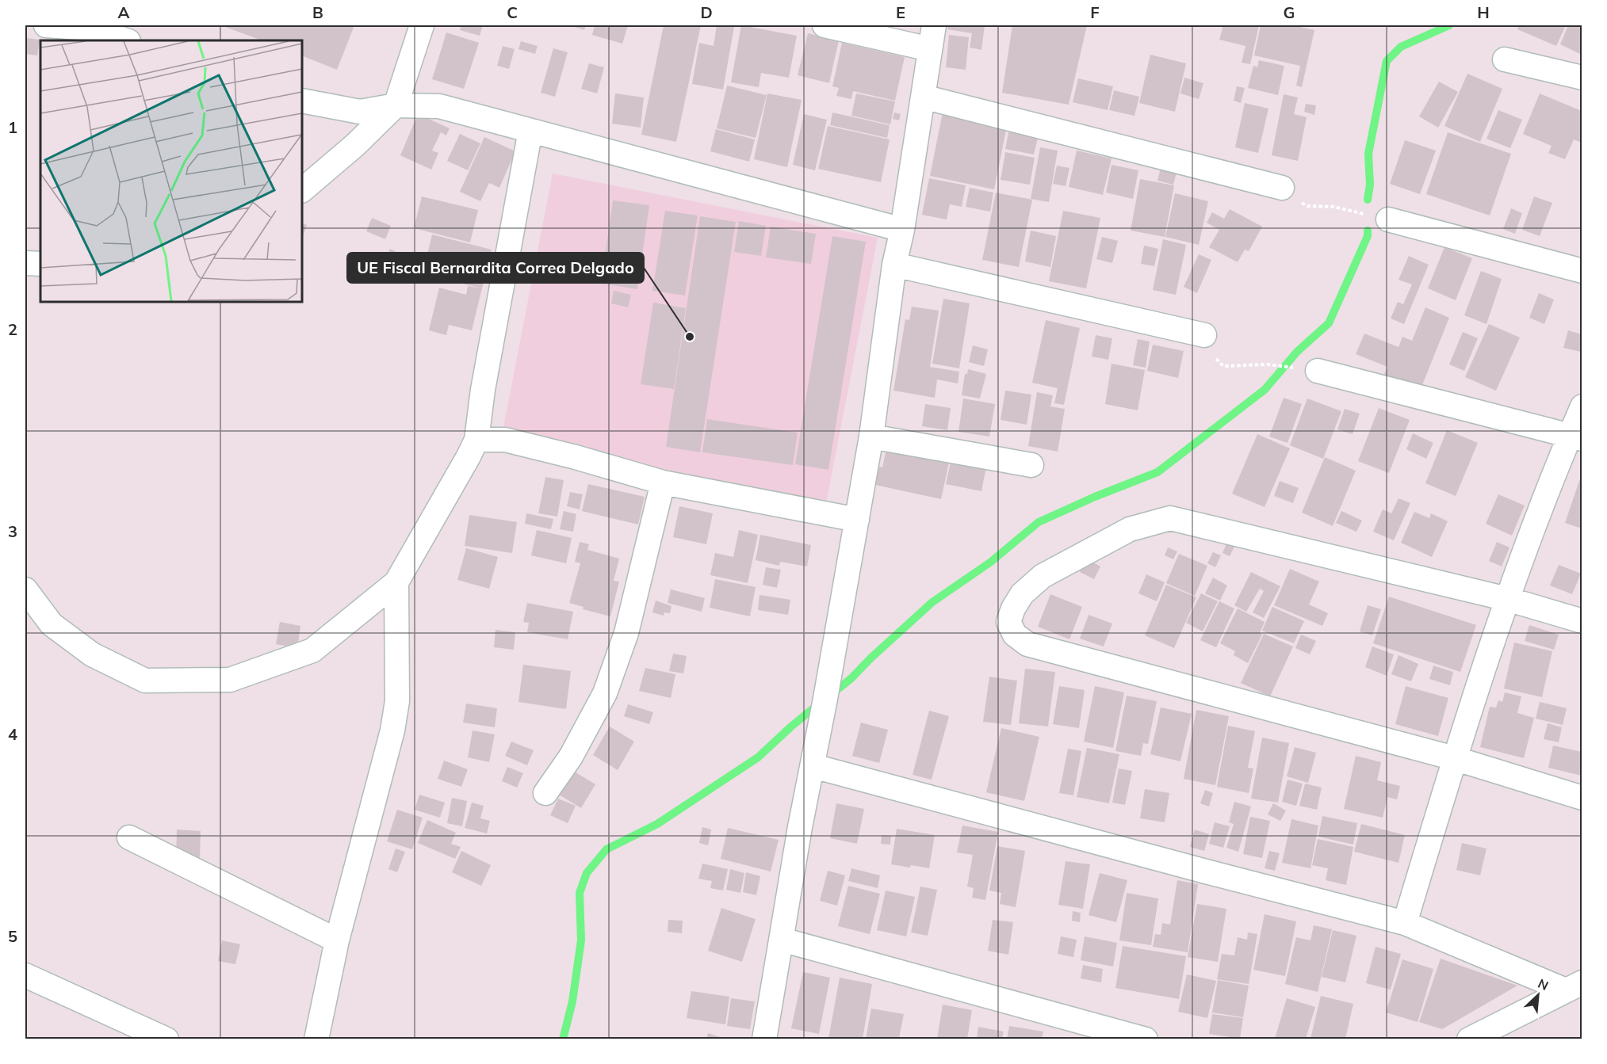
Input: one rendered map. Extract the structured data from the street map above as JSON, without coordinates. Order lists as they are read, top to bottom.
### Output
{
  "places": ["UE Fiscal Bernardita Correa Delgado"],
  "north": "top right",
  "grid": {
    "columns": [
      "A",
      "B",
      "C",
      "D",
      "E",
      "F",
      "G",
      "H"
    ],
    "rows": [
      "1",
      "2",
      "3",
      "4",
      "5"
    ]
  }
}
